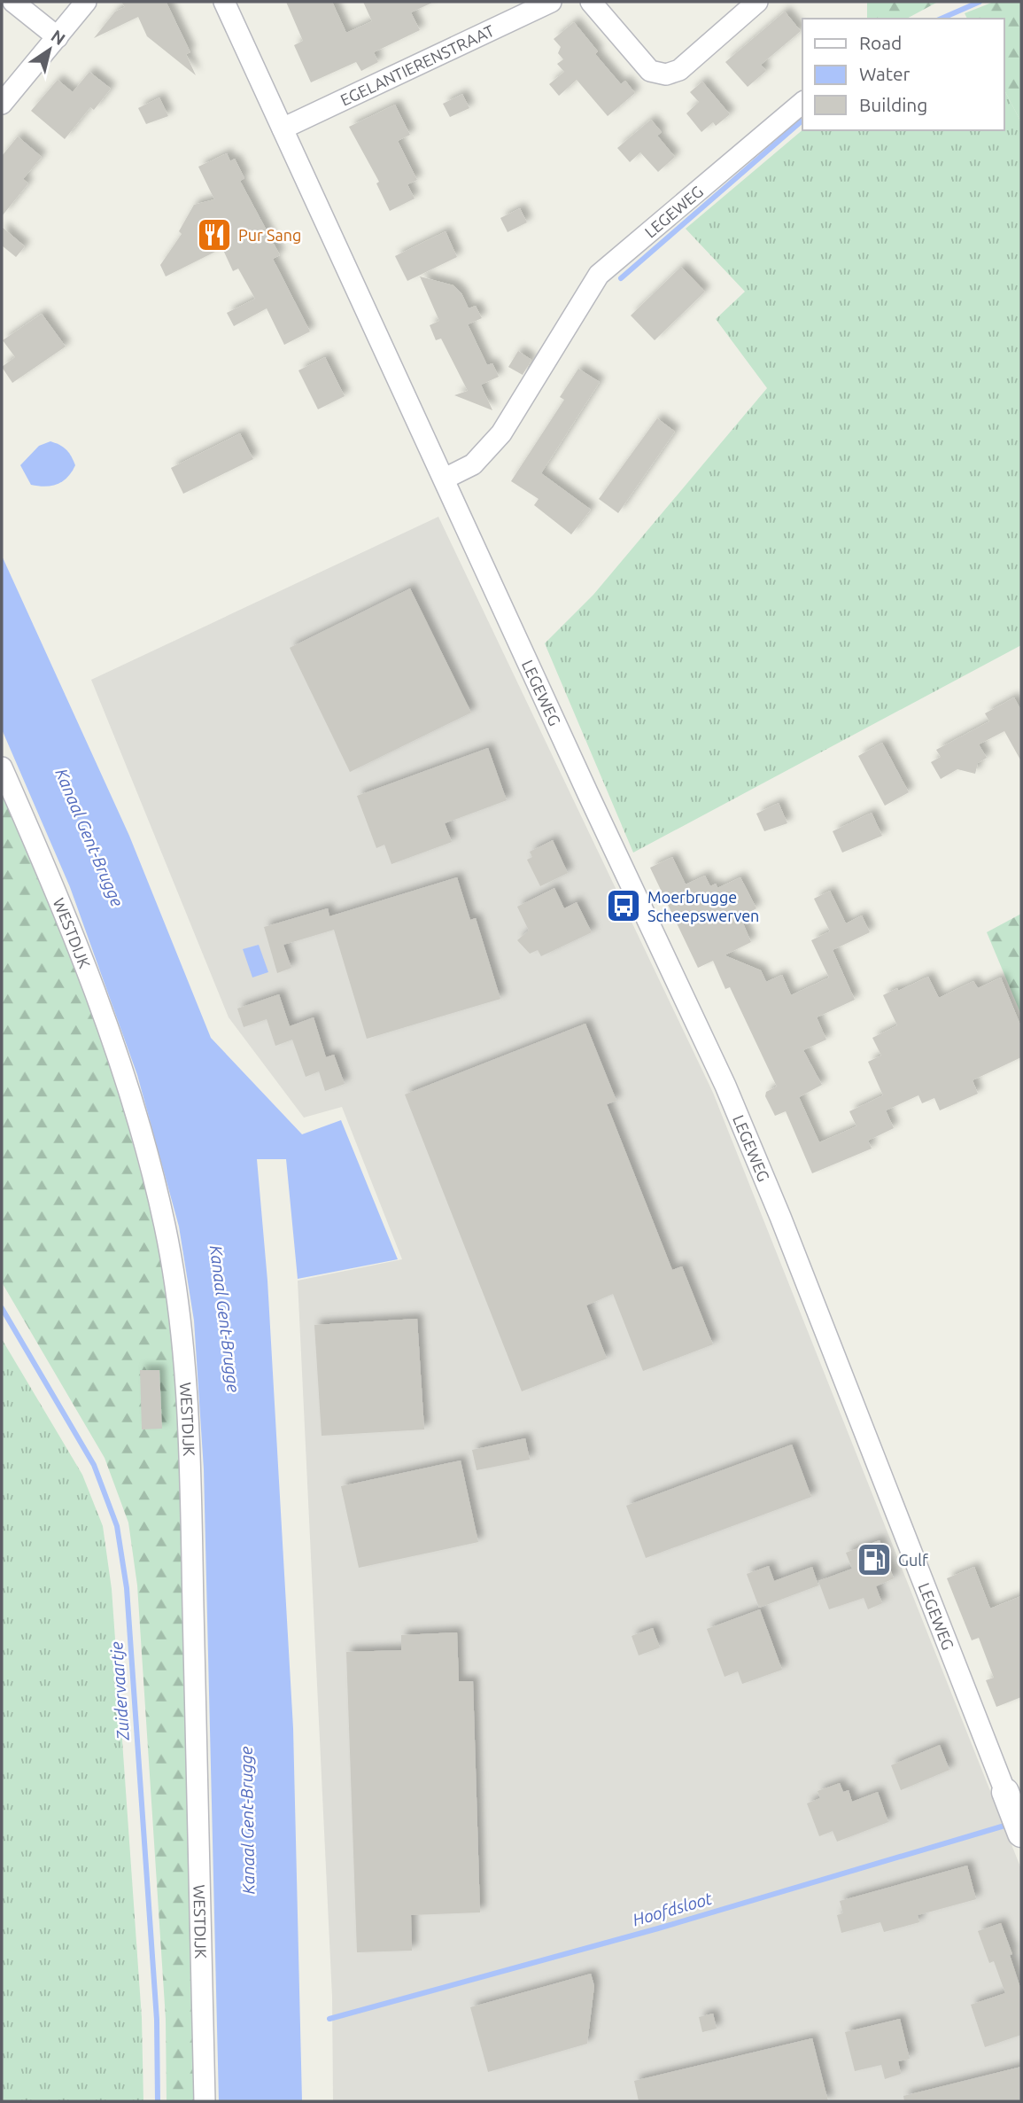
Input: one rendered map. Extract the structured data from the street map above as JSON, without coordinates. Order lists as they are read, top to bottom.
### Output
{
  "streets": {
    "street": ["EGELANTIERENSTRAAT", "LEGEWEG", "WESTDIJK"]
  },
  "crossings": [
    ["EGELANTIERENSTRAAT", "LEGEWEG"]
  ],
  "water": ["Kanaal Gent-Brugge", "Zuidervaartje", "Hoofdsloot"],
  "places": {
    "restaurant": ["Pur Sang"],
    "bus stop": ["Moerbrugge Scheepswerven"],
    "fuel station": ["Gulf"]
  },
  "legend": ["Road", "Water", "Building"],
  "north": "top right"
}
